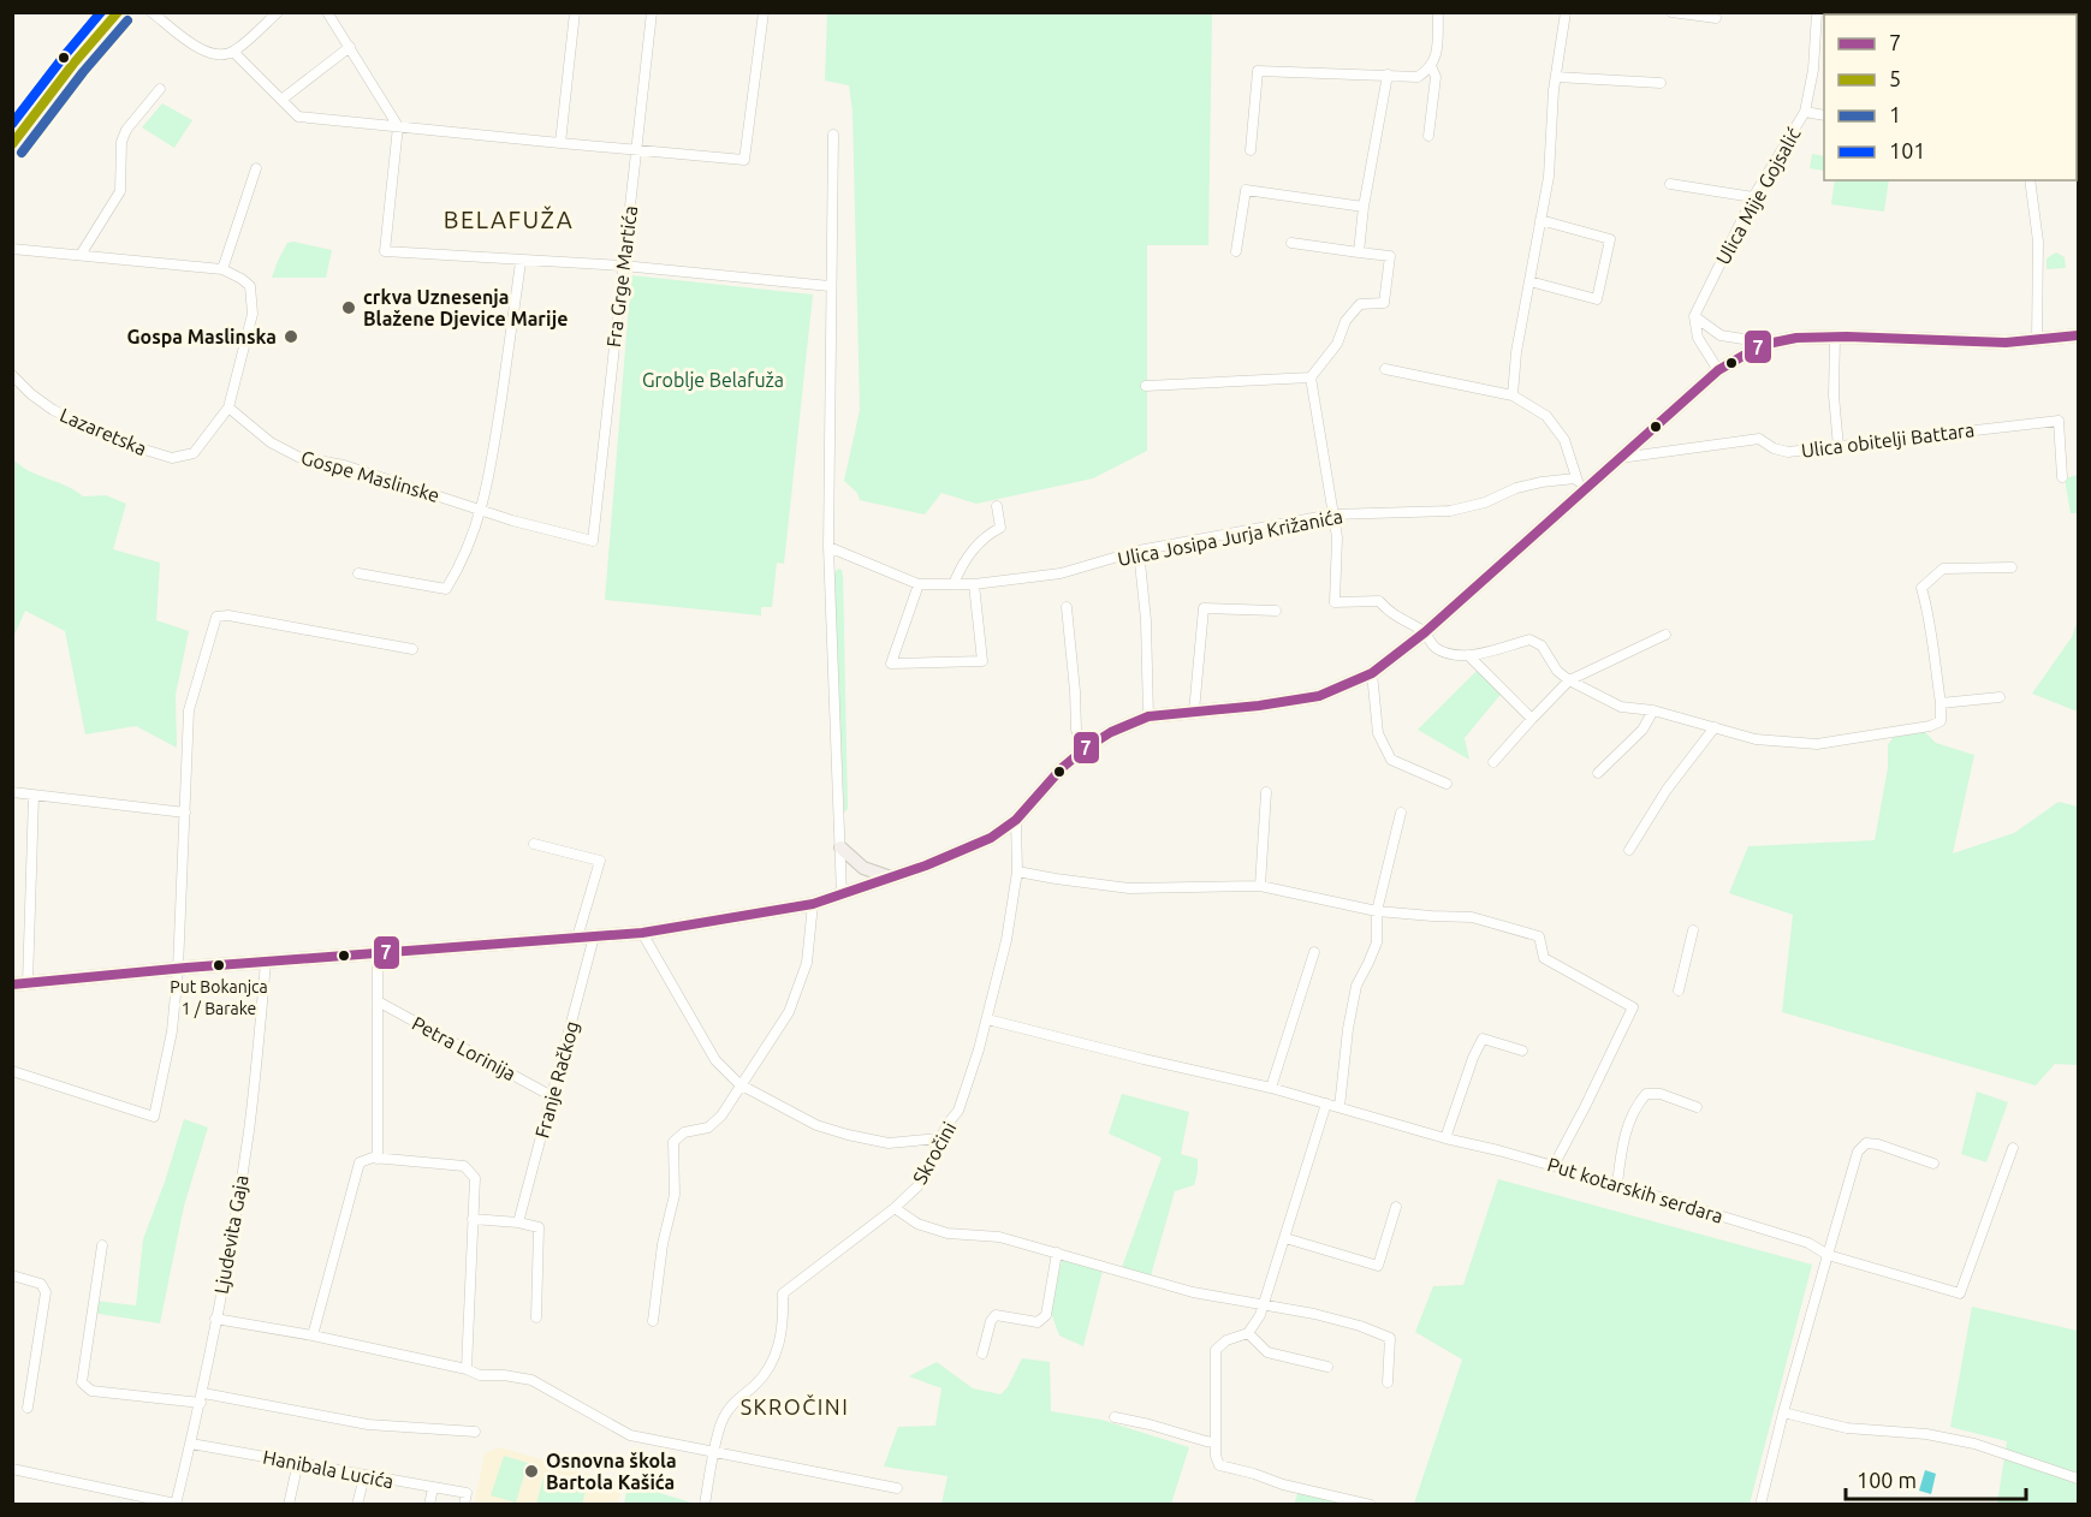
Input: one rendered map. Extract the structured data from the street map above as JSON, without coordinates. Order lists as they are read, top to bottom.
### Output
{
  "streets": {
    "street": [
      "Ulica Mije Gojsalić",
      "Fra Grge Martića",
      "Lazaretska",
      "Ulica obitelji Battara",
      "Gospe Maslinske",
      "Ulica Josipa Jurja Križanića",
      "Petra Lorinija",
      "Franje Račkog",
      "Skročini",
      "Put kotarskih serdara",
      "Ljudevita Gaja",
      "Hanibala Lucića"
    ]
  },
  "crossings": [
    ["Fra Grge Martića", "Gospe Maslinske"],
    ["Lazaretska", "Gospe Maslinske"],
    ["Petra Lorinija", "Franje Račkog"],
    ["Skročini", "Put kotarskih serdara"],
    ["Ljudevita Gaja", "Hanibala Lucića"]
  ],
  "districts": ["BELAFUŽA", "SKROČINI"],
  "parks": ["Groblje Belafuža"],
  "places": [
    "crkva Uznesenja Blažene Djevice Marije",
    "Gospa Maslinska",
    "Put Bokanjca 1 / Barake",
    "Osnovna škola Bartola Kašića"
  ],
  "lines": [
    "transit line 5",
    "transit line 101",
    "transit line 1",
    "transit line 7"
  ],
  "legend": [
    "7",
    "5",
    "1",
    "101"
  ],
  "scale_bar": "100 m"
}
